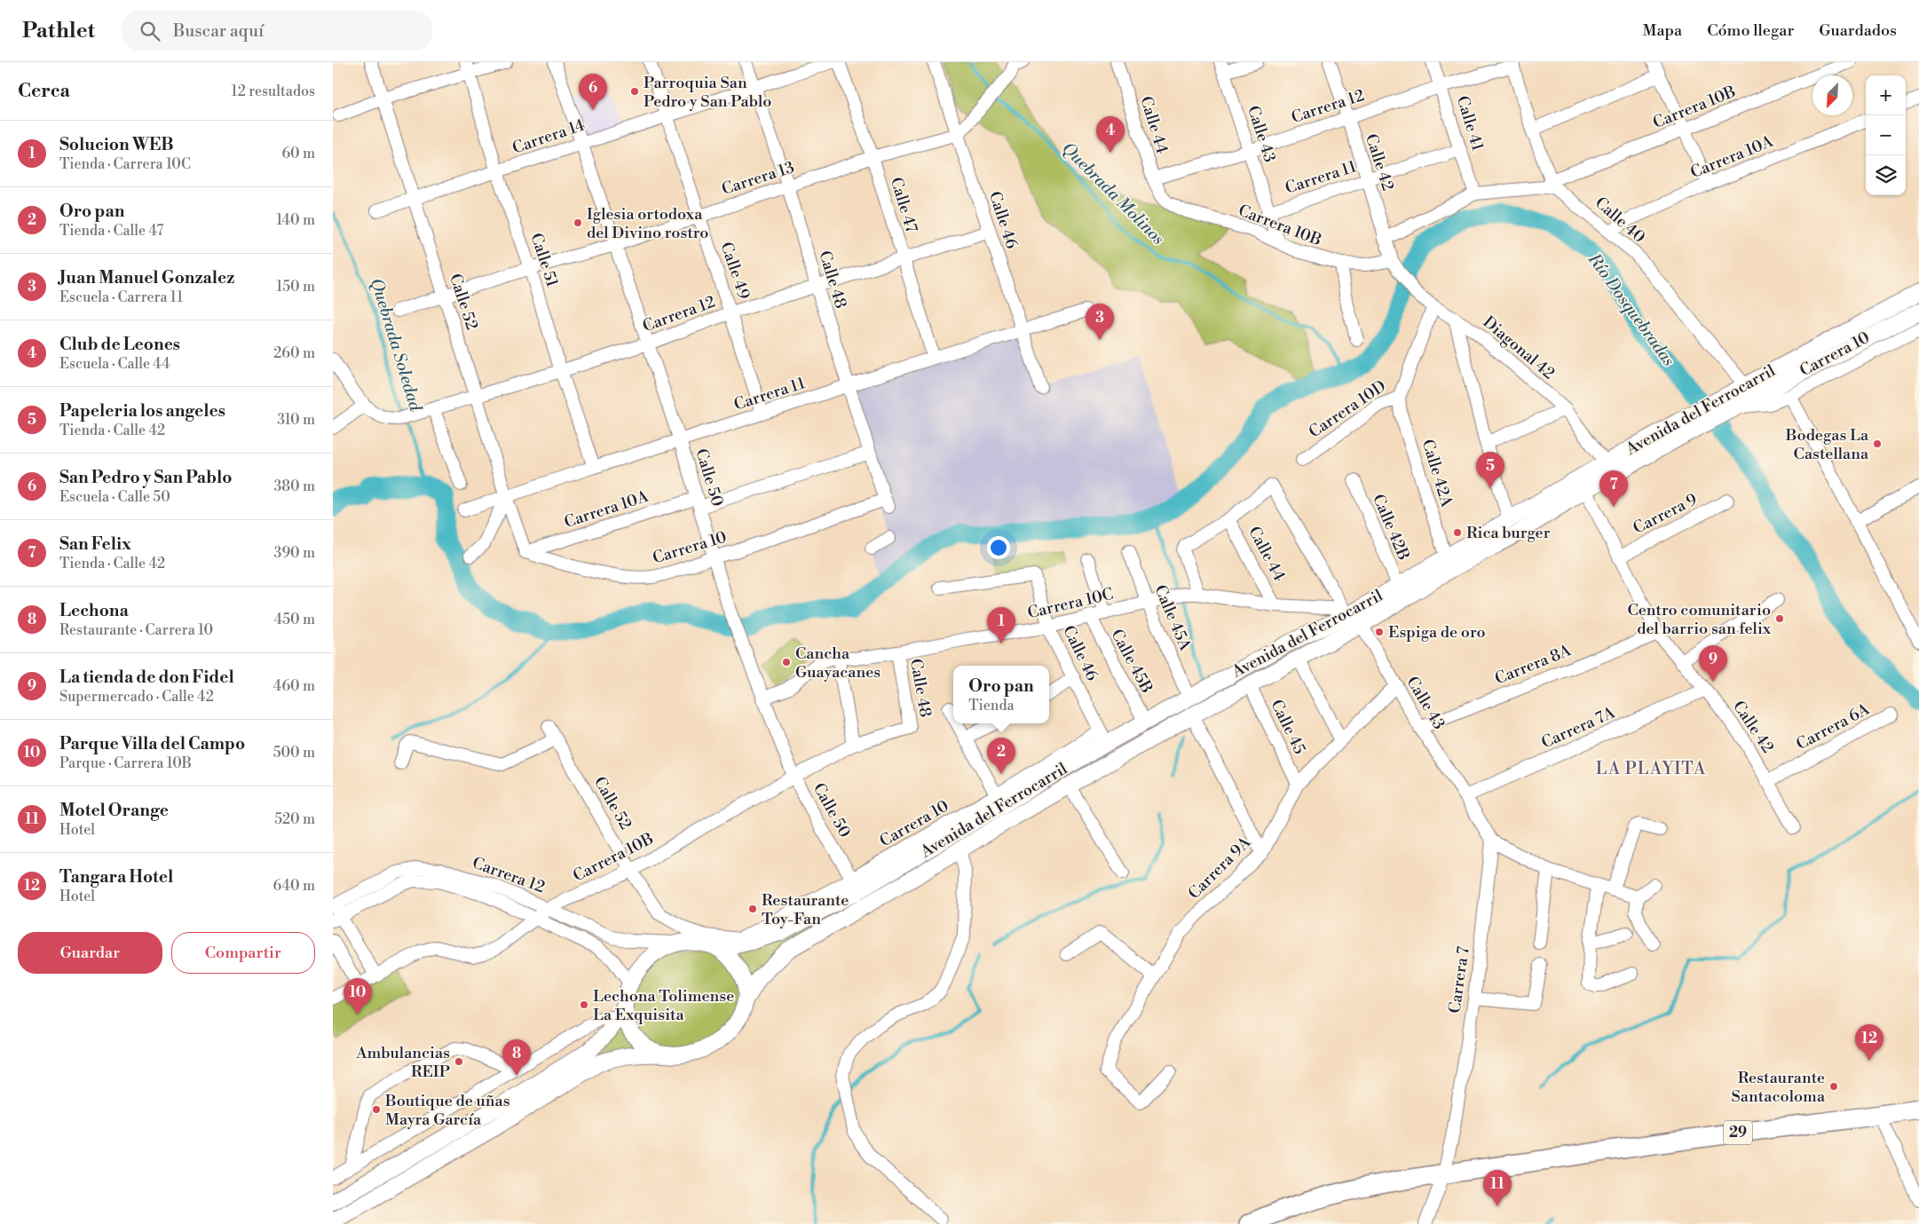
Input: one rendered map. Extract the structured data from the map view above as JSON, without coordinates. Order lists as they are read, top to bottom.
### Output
{
  "streets": {
    "highway": ["29"],
    "main road": ["Avenida del Ferrocarril"],
    "street": [
      "Carrera 12",
      "Carrera 10B",
      "Calle 41",
      "Calle 44",
      "Calle 43",
      "Carrera 14",
      "Carrera 10A",
      "Calle 42",
      "Carrera 11",
      "Carrera 13",
      "Calle 47",
      "Calle 46",
      "Calle 40",
      "Calle 51",
      "Calle 49",
      "Calle 48",
      "Calle 52",
      "Diagonal 42",
      "Carrera 10",
      "Carrera 10D",
      "Calle 42A",
      "Calle 50",
      "Carrera 9",
      "Calle 42B",
      "Carrera 10C",
      "Calle 45A",
      "Calle 45B",
      "Carrera 8A",
      "Calle 45",
      "Carrera 6A",
      "Carrera 7A",
      "Carrera 9A",
      "Carrera 7"
    ]
  },
  "crossings": [
    ["Carrera 12", "Carrera 10B"],
    ["Carrera 12", "Calle 41"],
    ["Carrera 12", "Calle 44"],
    ["Carrera 12", "Calle 43"],
    ["Carrera 12", "Calle 42"],
    ["Carrera 12", "Calle 47"],
    ["Carrera 12", "Calle 46"],
    ["Carrera 12", "Calle 51"],
    ["Carrera 12", "Calle 49"],
    ["Carrera 12", "Calle 48"],
    ["Carrera 12", "Calle 52"],
    ["Carrera 12", "Avenida del Ferrocarril"],
    ["Carrera 12", "Calle 50"],
    ["Carrera 10B", "Calle 41"],
    ["Carrera 10B", "Calle 44"],
    ["Carrera 10B", "Calle 43"],
    ["Carrera 10B", "Calle 42"],
    ["Carrera 10B", "Calle 40"],
    ["Carrera 10B", "Calle 48"],
    ["Carrera 10B", "Calle 52"],
    ["Carrera 10B", "Calle 50"],
    ["Calle 41", "Carrera 11"],
    ["Calle 44", "Calle 43"],
    ["Calle 44", "Carrera 10C"],
    ["Calle 43", "Carrera 11"],
    ["Calle 43", "Avenida del Ferrocarril"],
    ["Calle 43", "Carrera 10C"],
    ["Calle 43", "Carrera 8A"],
    ["Calle 43", "Carrera 7A"],
    ["Calle 43", "Carrera 9A"],
    ["Carrera 14", "Calle 51"],
    ["Carrera 14", "Calle 49"],
    ["Carrera 14", "Calle 48"],
    ["Carrera 14", "Calle 52"],
    ["Carrera 14", "Calle 50"],
    ["Carrera 10A", "Calle 40"],
    ["Carrera 10A", "Calle 48"],
    ["Carrera 10A", "Calle 52"],
    ["Carrera 10A", "Carrera 10"],
    ["Carrera 10A", "Calle 50"],
    ["Calle 42", "Carrera 11"],
    ["Calle 42", "Diagonal 42"],
    ["Calle 42", "Avenida del Ferrocarril"],
    ["Calle 42", "Carrera 9"],
    ["Calle 42", "Carrera 8A"],
    ["Calle 42", "Carrera 6A"],
    ["Calle 42", "Carrera 7A"],
    ["Carrera 11", "Calle 47"],
    ["Carrera 11", "Calle 46"],
    ["Carrera 11", "Calle 51"],
    ["Carrera 11", "Calle 49"],
    ["Carrera 11", "Calle 48"],
    ["Carrera 11", "Calle 52"],
    ["Carrera 11", "Calle 50"],
    ["Carrera 13", "Calle 47"],
    ["Carrera 13", "Calle 46"],
    ["Carrera 13", "Calle 51"],
    ["Carrera 13", "Calle 49"],
    ["Carrera 13", "Calle 48"],
    ["Carrera 13", "Calle 52"],
    ["Carrera 13", "Calle 50"],
    ["Calle 46", "Avenida del Ferrocarril"],
    ["Calle 46", "Carrera 10C"],
    ["Calle 40", "Avenida del Ferrocarril"],
    ["Calle 48", "Carrera 10"],
    ["Calle 48", "Carrera 10C"],
    ["Calle 52", "Carrera 10"],
    ["Calle 52", "Avenida del Ferrocarril"],
    ["Calle 52", "Calle 50"],
    ["Diagonal 42", "Carrera 10D"],
    ["Diagonal 42", "Avenida del Ferrocarril"],
    ["Carrera 10", "Avenida del Ferrocarril"],
    ["Carrera 10", "Calle 50"],
    ["Carrera 10D", "Calle 42A"],
    ["Avenida del Ferrocarril", "Calle 42A"],
    ["Avenida del Ferrocarril", "Calle 50"],
    ["Avenida del Ferrocarril", "Calle 42B"],
    ["Avenida del Ferrocarril", "Carrera 10C"],
    ["Avenida del Ferrocarril", "Calle 45A"],
    ["Avenida del Ferrocarril", "Calle 45B"],
    ["Avenida del Ferrocarril", "Calle 45"],
    ["Calle 50", "Carrera 10C"],
    ["Carrera 10C", "Calle 45A"],
    ["Carrera 10C", "Calle 45B"],
    ["Calle 45", "Carrera 9A"],
    ["Carrera 7", "29"]
  ],
  "districts": ["LA PLAYITA"],
  "water": ["Quebrada Molinos", "Río Dosquebradas", "Quebrada Soledad"],
  "places": [
    "Parroquia San Pedro y San Pablo",
    "Iglesia ortodoxa del Divino rostro",
    "Bodegas La Castellana",
    "Rica burger",
    "Centro comunitario del barrio san felix",
    "Espiga de oro",
    "Cancha Guayacanes",
    "Restaurante Toy-Fan",
    "Lechona Tolimense La Exquisita",
    "Ambulancias REIP",
    "Restaurante Santacoloma",
    "Boutique de uñas Mayra García"
  ],
  "north": "bottom left",
  "page": {
    "header": "Pathlet",
    "search": "Buscar aquí",
    "nav": ["Mapa", "Cómo llegar", "Guardados"],
    "heading": ["Cerca", "12 resultados"],
    "pins": [
      "6",
      "4",
      "3",
      "5",
      "7",
      "1",
      "9",
      "2",
      "10",
      "12",
      "8",
      "11"
    ],
    "map_buttons": ["+", "−"],
    "list": [
      {
        "mark": "1",
        "name": "Solucion WEB",
        "note": "Tienda · Carrera 10C",
        "value": "60 m"
      },
      {
        "mark": "2",
        "name": "Oro pan",
        "note": "Tienda · Calle 47",
        "value": "140 m"
      },
      {
        "mark": "3",
        "name": "Juan Manuel Gonzalez",
        "note": "Escuela · Carrera 11",
        "value": "150 m"
      },
      {
        "mark": "4",
        "name": "Club de Leones",
        "note": "Escuela · Calle 44",
        "value": "260 m"
      },
      {
        "mark": "5",
        "name": "Papeleria los angeles",
        "note": "Tienda · Calle 42",
        "value": "310 m"
      },
      {
        "mark": "6",
        "name": "San Pedro y San Pablo",
        "note": "Escuela · Calle 50",
        "value": "380 m"
      },
      {
        "mark": "7",
        "name": "San Felix",
        "note": "Tienda · Calle 42",
        "value": "390 m"
      },
      {
        "mark": "8",
        "name": "Lechona",
        "note": "Restaurante · Carrera 10",
        "value": "450 m"
      },
      {
        "mark": "9",
        "name": "La tienda de don Fidel",
        "note": "Supermercado · Calle 42",
        "value": "460 m"
      },
      {
        "mark": "10",
        "name": "Parque Villa del Campo",
        "note": "Parque · Carrera 10B",
        "value": "500 m"
      },
      {
        "mark": "11",
        "name": "Motel Orange",
        "note": "Hotel",
        "value": "520 m"
      },
      {
        "mark": "12",
        "name": "Tangara Hotel",
        "note": "Hotel",
        "value": "640 m"
      }
    ],
    "popup": ["Oro pan", "Tienda"],
    "buttons": ["Guardar", "Compartir"]
  }
}
